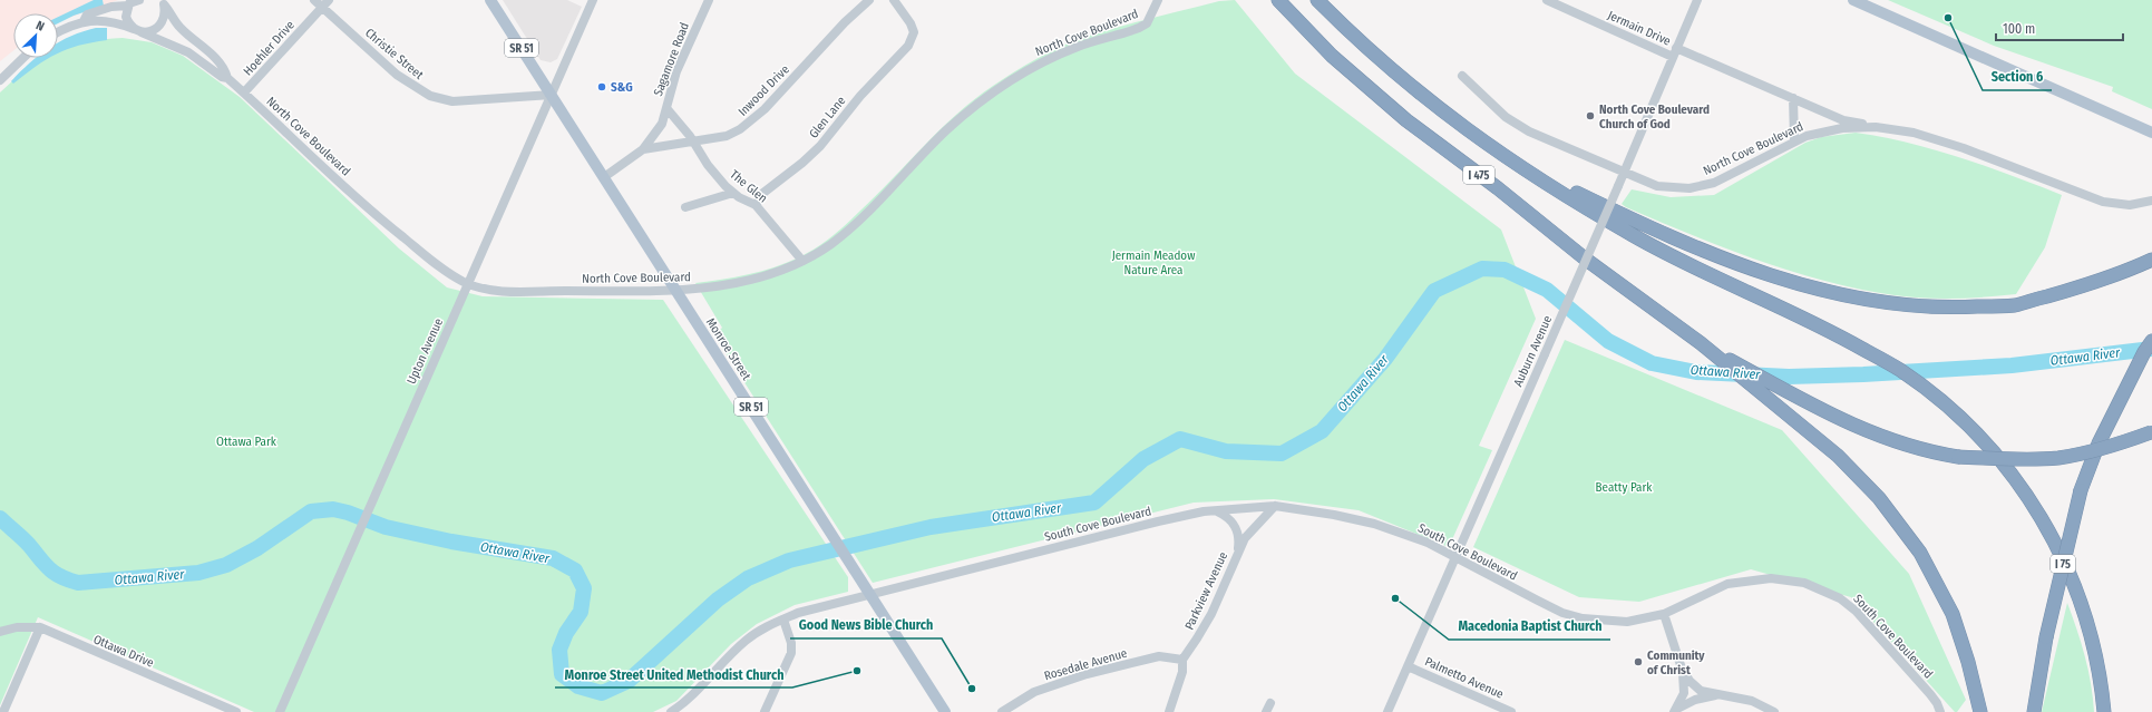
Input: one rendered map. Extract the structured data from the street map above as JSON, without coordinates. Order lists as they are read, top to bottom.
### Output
{
  "streets": {
    "highway": ["I 475", "I 75"],
    "main road": ["SR 51", "Monroe Street"],
    "street": [
      "Jermain Drive",
      "North Cove Boulevard",
      "Hoehler Drive",
      "Christie Street",
      "Sagamore Road",
      "Inwood Drive",
      "Glen Lane",
      "The Glen",
      "Upton Avenue",
      "Auburn Avenue",
      "South Cove Boulevard",
      "Parkview Avenue",
      "Ottawa Drive",
      "Rosedale Avenue",
      "Palmetto Avenue"
    ]
  },
  "crossings": [
    ["Jermain Drive", "North Cove Boulevard"],
    ["Jermain Drive", "Auburn Avenue"],
    ["North Cove Boulevard", "Hoehler Drive"],
    ["North Cove Boulevard", "The Glen"],
    ["North Cove Boulevard", "Monroe Street"],
    ["North Cove Boulevard", "Upton Avenue"],
    ["North Cove Boulevard", "Auburn Avenue"],
    ["Hoehler Drive", "Christie Street"],
    ["Christie Street", "Monroe Street"],
    ["Christie Street", "Upton Avenue"],
    ["Sagamore Road", "Inwood Drive"],
    ["Sagamore Road", "The Glen"],
    ["Inwood Drive", "The Glen"],
    ["Inwood Drive", "Monroe Street"],
    ["Glen Lane", "The Glen"],
    ["Monroe Street", "Upton Avenue"],
    ["Monroe Street", "South Cove Boulevard"],
    ["Auburn Avenue", "South Cove Boulevard"],
    ["Auburn Avenue", "Palmetto Avenue"],
    ["South Cove Boulevard", "Parkview Avenue"],
    ["Parkview Avenue", "Rosedale Avenue"]
  ],
  "water": ["Ottawa River"],
  "parks": ["Jermain Meadow Nature Area", "Ottawa Park", "Beatty Park"],
  "places": [
    "Section 6",
    "S&G",
    "North Cove Boulevard Church of God",
    "Macedonia Baptist Church",
    "Community of Christ",
    "Monroe Street United Methodist Church",
    "Good News Bible Church"
  ],
  "scale_bar": "100 m",
  "north": "top right"
}
